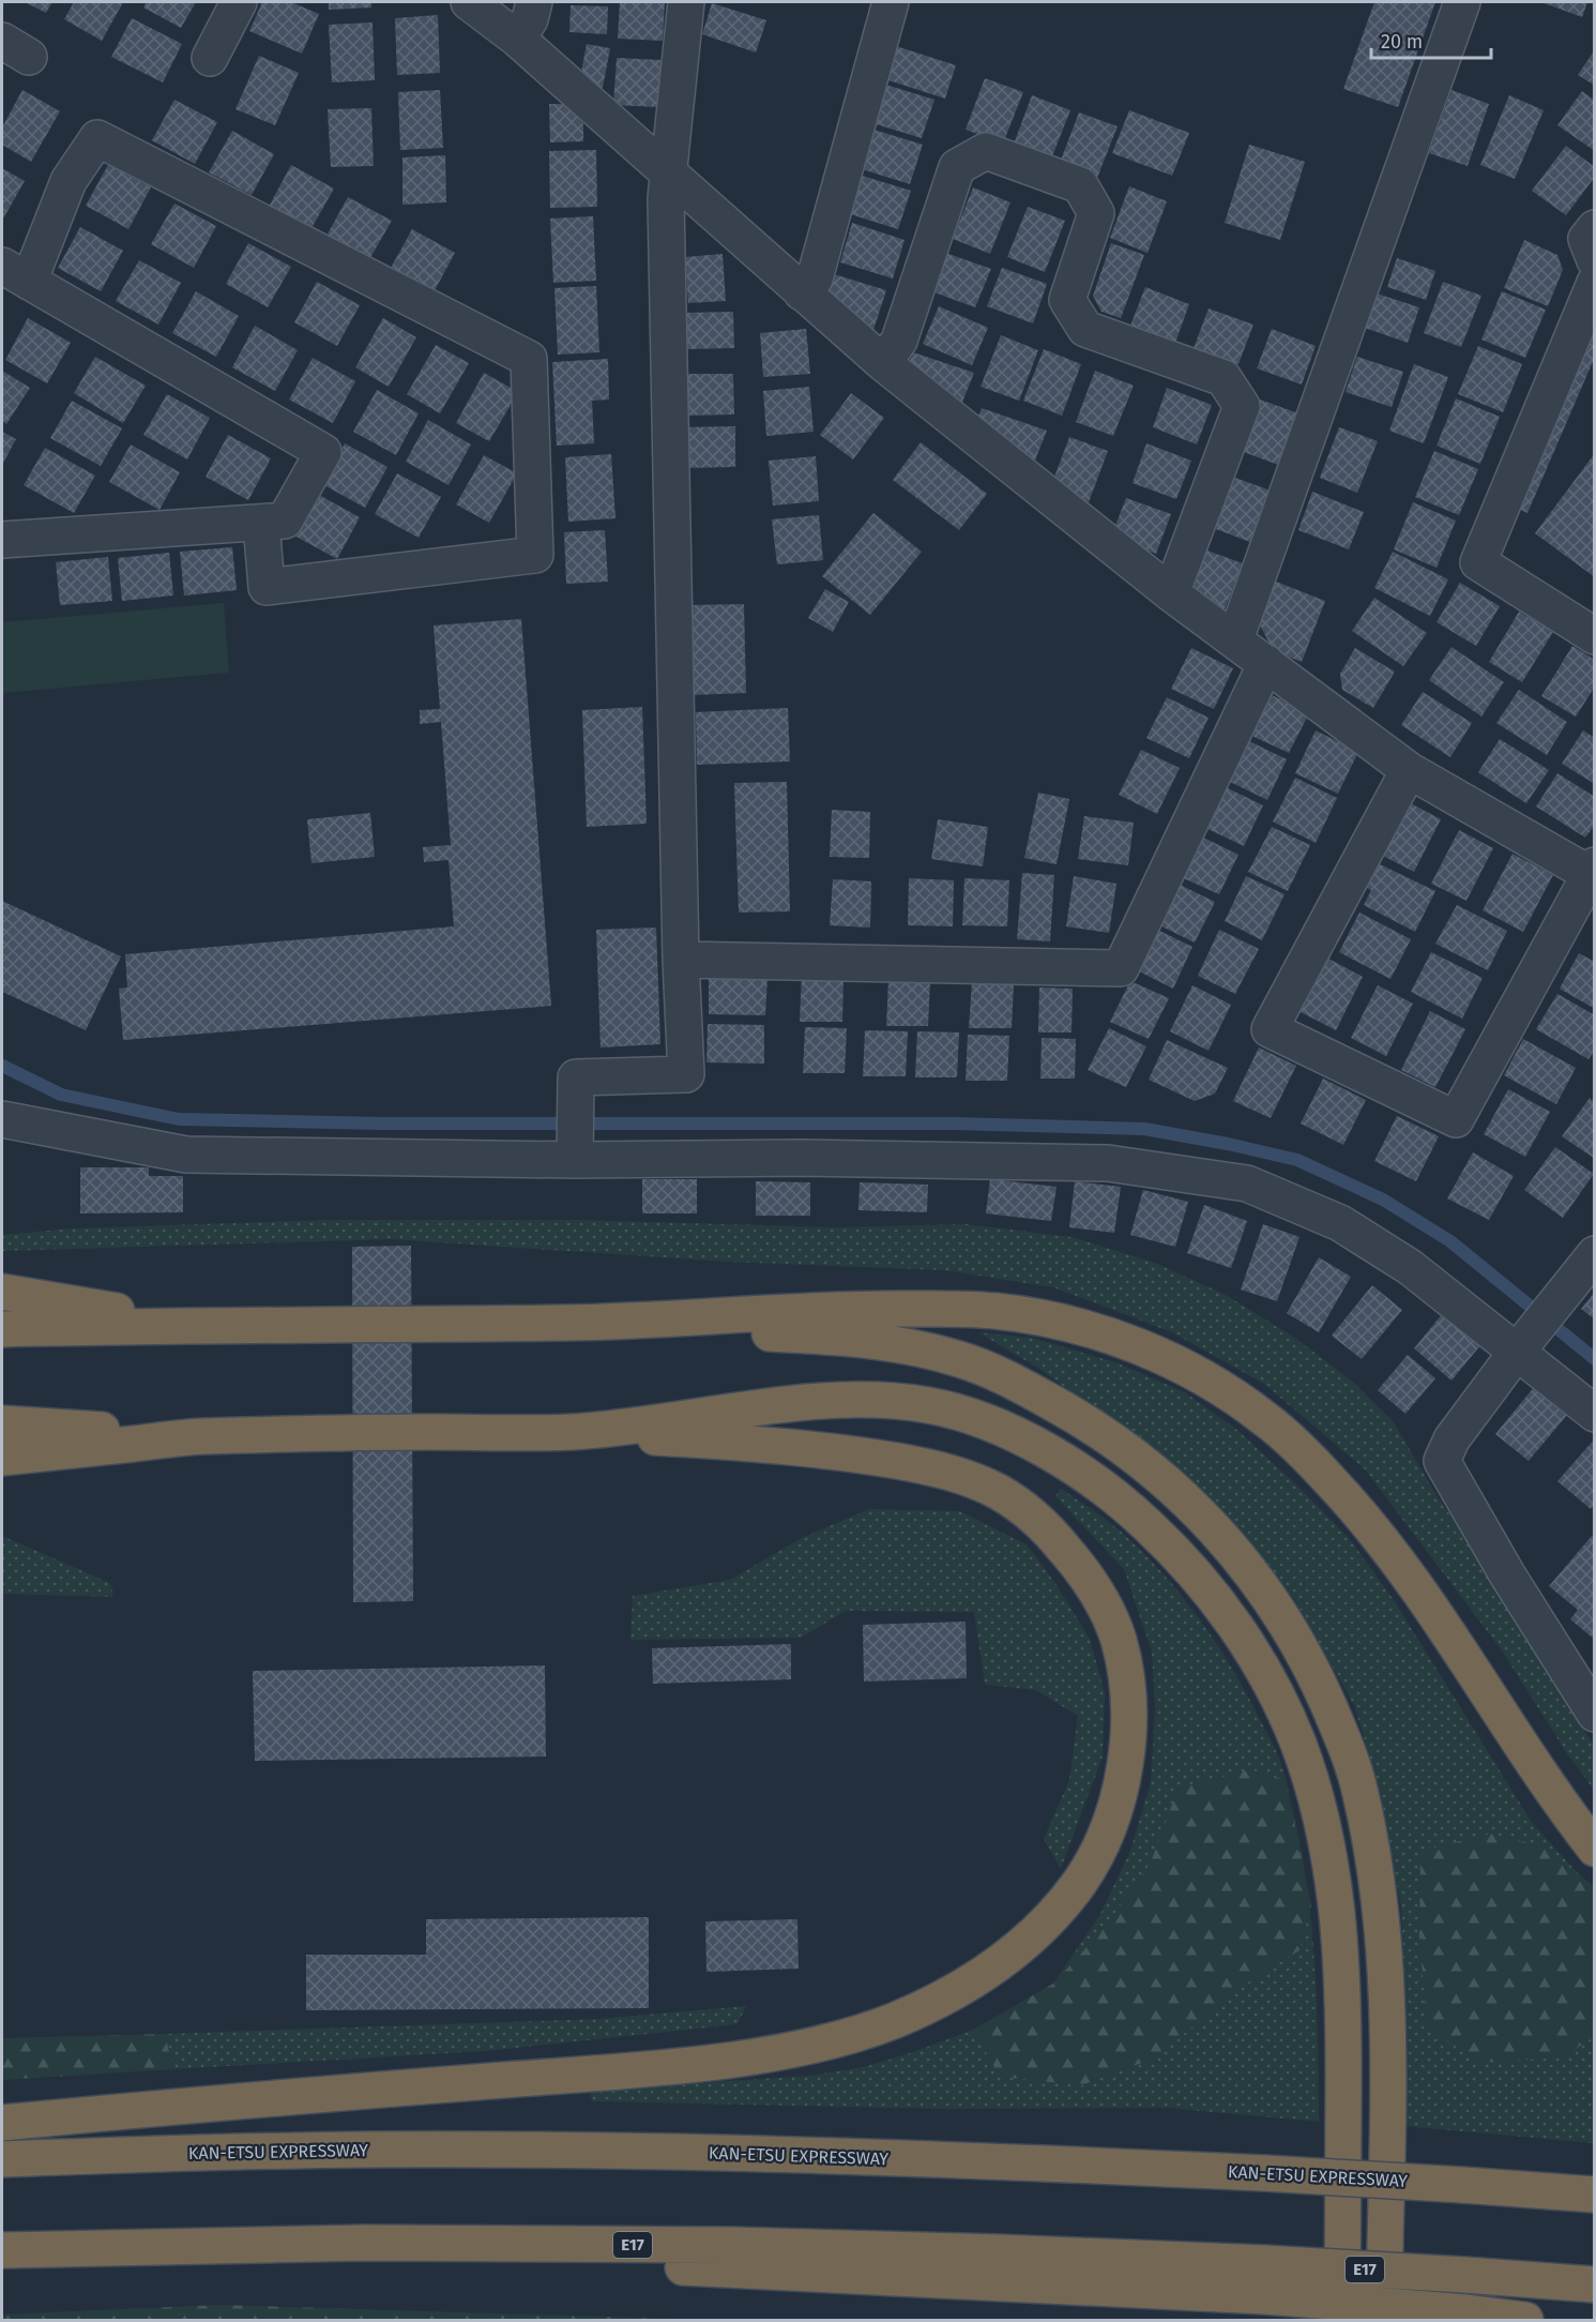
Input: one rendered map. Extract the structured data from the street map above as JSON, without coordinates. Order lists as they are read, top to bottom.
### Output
{
  "streets": {
    "highway": ["KAN-ETSU EXPRESSWAY", "E17"]
  },
  "scale_bar": "20 m"
}
